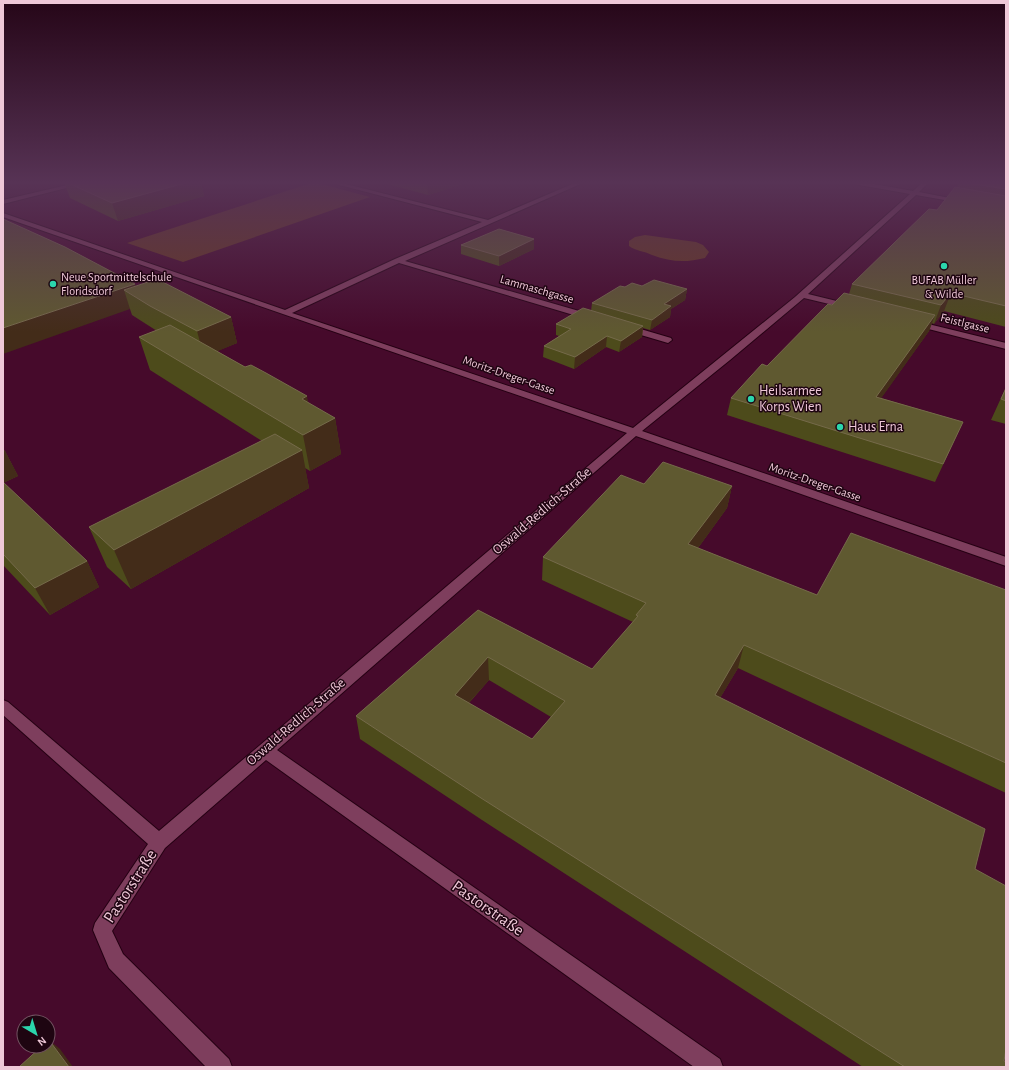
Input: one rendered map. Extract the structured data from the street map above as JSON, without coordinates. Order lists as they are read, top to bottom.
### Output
{
  "streets": {
    "street": [
      "Lammaschgasse",
      "Feistlgasse",
      "Moritz-Dreger-Gasse",
      "Oswald-Redlich-Straße",
      "Pastorstraße"
    ]
  },
  "crossings": [
    ["Moritz-Dreger-Gasse", "Oswald-Redlich-Straße"],
    ["Oswald-Redlich-Straße", "Pastorstraße"]
  ],
  "places": [
    "BUFAB Müller & Wilde",
    "Neue Sportmittelschule Floridsdorf",
    "Heilsarmee Korps Wien",
    "Haus Erna"
  ],
  "north": "bottom right"
}
